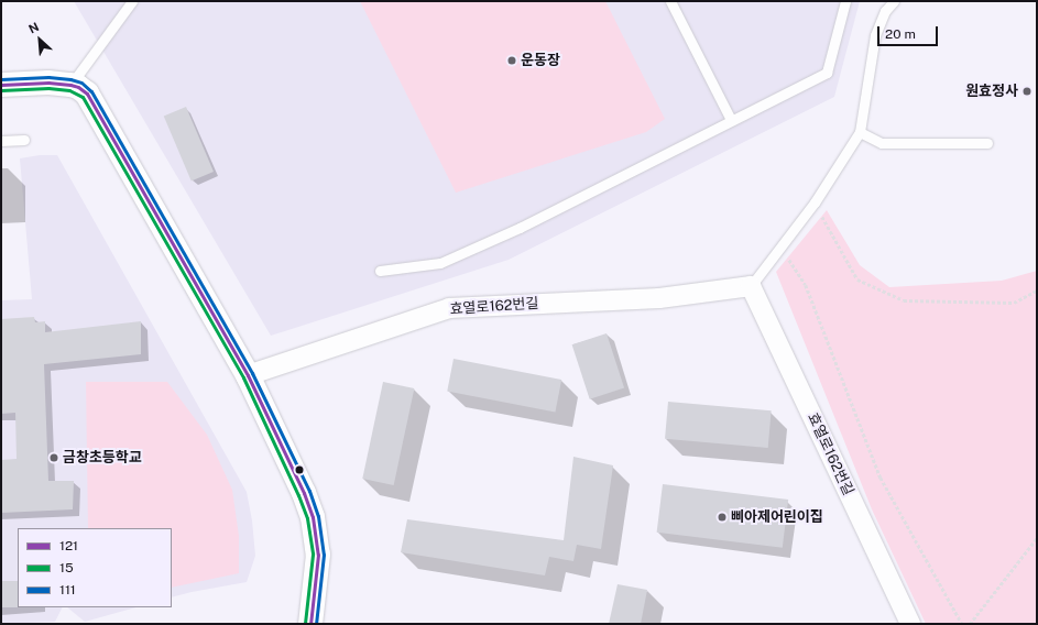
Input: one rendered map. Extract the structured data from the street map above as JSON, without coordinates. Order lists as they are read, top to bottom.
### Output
{
  "streets": {
    "street": ["효열로162번길"]
  },
  "places": [
    "운동장",
    "원효정사",
    "금창초등학교",
    "삐아제어린이집"
  ],
  "lines": ["transit line 111", "transit line 121", "transit line 15"],
  "legend": ["121", "15", "111"],
  "scale_bar": "20 m",
  "north": "top left"
}
